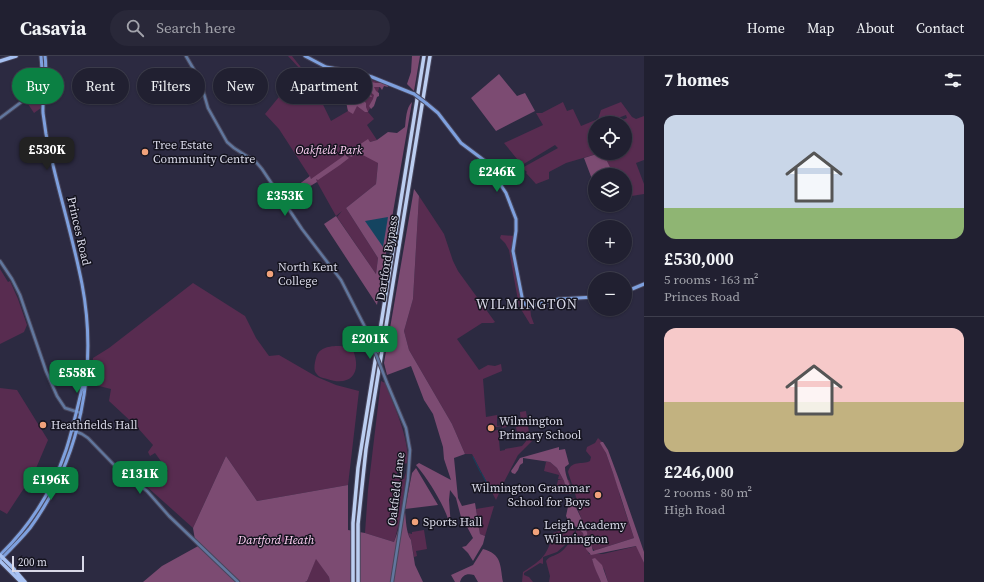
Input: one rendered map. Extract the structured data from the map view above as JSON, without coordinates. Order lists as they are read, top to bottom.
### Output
{
  "streets": {
    "highway": ["Dartford Bypass"],
    "main road": ["Princes Road"],
    "street": ["Oakfield Lane"]
  },
  "districts": ["WILMINGTON"],
  "parks": ["Oakfield Park", "Dartford Heath"],
  "places": [
    "Tree Estate Community Centre",
    "North Kent College",
    "Heathfields Hall",
    "Wilmington Primary School",
    "Wilmington Grammar School for Boys",
    "Sports Hall",
    "Leigh Academy Wilmington"
  ],
  "scale_bar": "200 m",
  "page": {
    "header": "Casavia",
    "search": "Search here",
    "nav": [
      "Home",
      "Map",
      "About",
      "Contact"
    ],
    "heading": "7 homes",
    "chip": [
      "Buy",
      "Rent",
      "Filters",
      "New",
      "Apartment"
    ],
    "list": [
      {
        "name": "£530,000",
        "note": "5 rooms · 163 m² · Princes Road"
      },
      {
        "name": "£246,000",
        "note": "2 rooms · 80 m² · High Road"
      }
    ],
    "map_buttons": ["+", "−"],
    "price": [
      "£530K",
      "£246K",
      "£353K",
      "£201K",
      "£558K",
      "£131K",
      "£196K"
    ],
    "scale": "200 m"
  }
}
